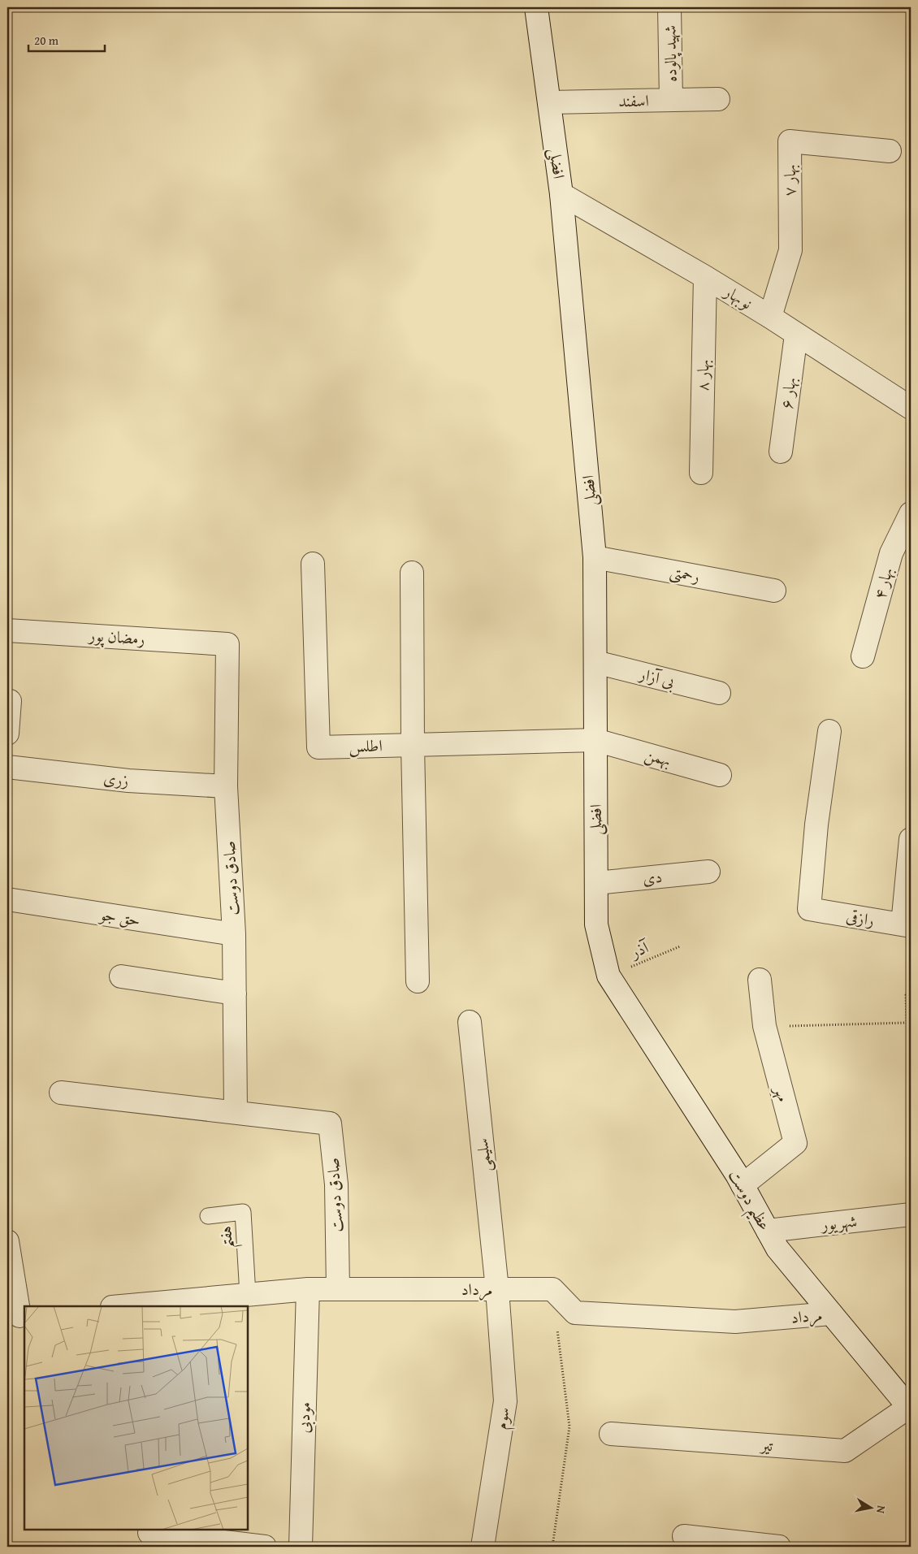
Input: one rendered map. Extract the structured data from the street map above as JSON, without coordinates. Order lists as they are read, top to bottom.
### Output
{
  "streets": {
    "street": [
      "شهید پالوده",
      "اسفند",
      "افضلی",
      "بهار ۷",
      "نوبهار",
      "بهار ۸",
      "بهار ۶",
      "رحمتی",
      "بهار ۴",
      "رمضان پور",
      "بی آزار",
      "اطلس",
      "بهمن",
      "زری",
      "دی",
      "صادق دوست",
      "حق جو",
      "رازقی",
      "مهر",
      "سلیمی",
      "عظیم دوست",
      "شهریور",
      "مرداد",
      "مودبی",
      "سوم",
      "تیر"
    ],
    "lane": ["هفتم"],
    "path": ["آذر"]
  },
  "crossings": [
    ["شهید پالوده", "اسفند"],
    ["اسفند", "افضلی"],
    ["افضلی", "نوبهار"],
    ["افضلی", "رحمتی"],
    ["افضلی", "بی آزار"],
    ["افضلی", "اطلس"],
    ["افضلی", "بهمن"],
    ["افضلی", "دی"],
    ["افضلی", "آذر"],
    ["افضلی", "عظیم دوست"],
    ["بهار ۷", "نوبهار"],
    ["نوبهار", "بهار ۸"],
    ["نوبهار", "بهار ۶"],
    ["رمضان پور", "صادق دوست"],
    ["اطلس", "بهمن"],
    ["زری", "صادق دوست"],
    ["صادق دوست", "حق جو"],
    ["صادق دوست", "مرداد"],
    ["آذر", "عظیم دوست"],
    ["مهر", "عظیم دوست"],
    ["سلیمی", "مرداد"],
    ["سلیمی", "سوم"],
    ["عظیم دوست", "شهریور"],
    ["عظیم دوست", "مرداد"],
    ["عظیم دوست", "تیر"],
    ["هفتم", "مرداد"],
    ["مرداد", "مودبی"],
    ["مرداد", "سوم"]
  ],
  "scale_bar": "20 m",
  "north": "right"
}
